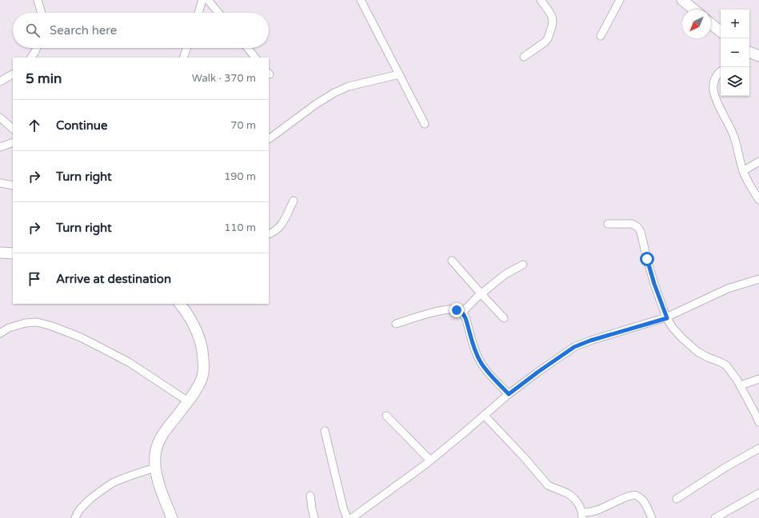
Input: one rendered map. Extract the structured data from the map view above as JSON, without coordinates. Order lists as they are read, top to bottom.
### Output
{
  "north": "bottom left",
  "page": {
    "map_buttons": ["+", "−"],
    "search": "Search here",
    "heading": ["5 min", "Walk · 370 m"],
    "list": [
      ["Continue", "70 m"],
      ["Turn right", "190 m"],
      ["Turn right", "110 m"],
      "Arrive at destination"
    ]
  }
}
